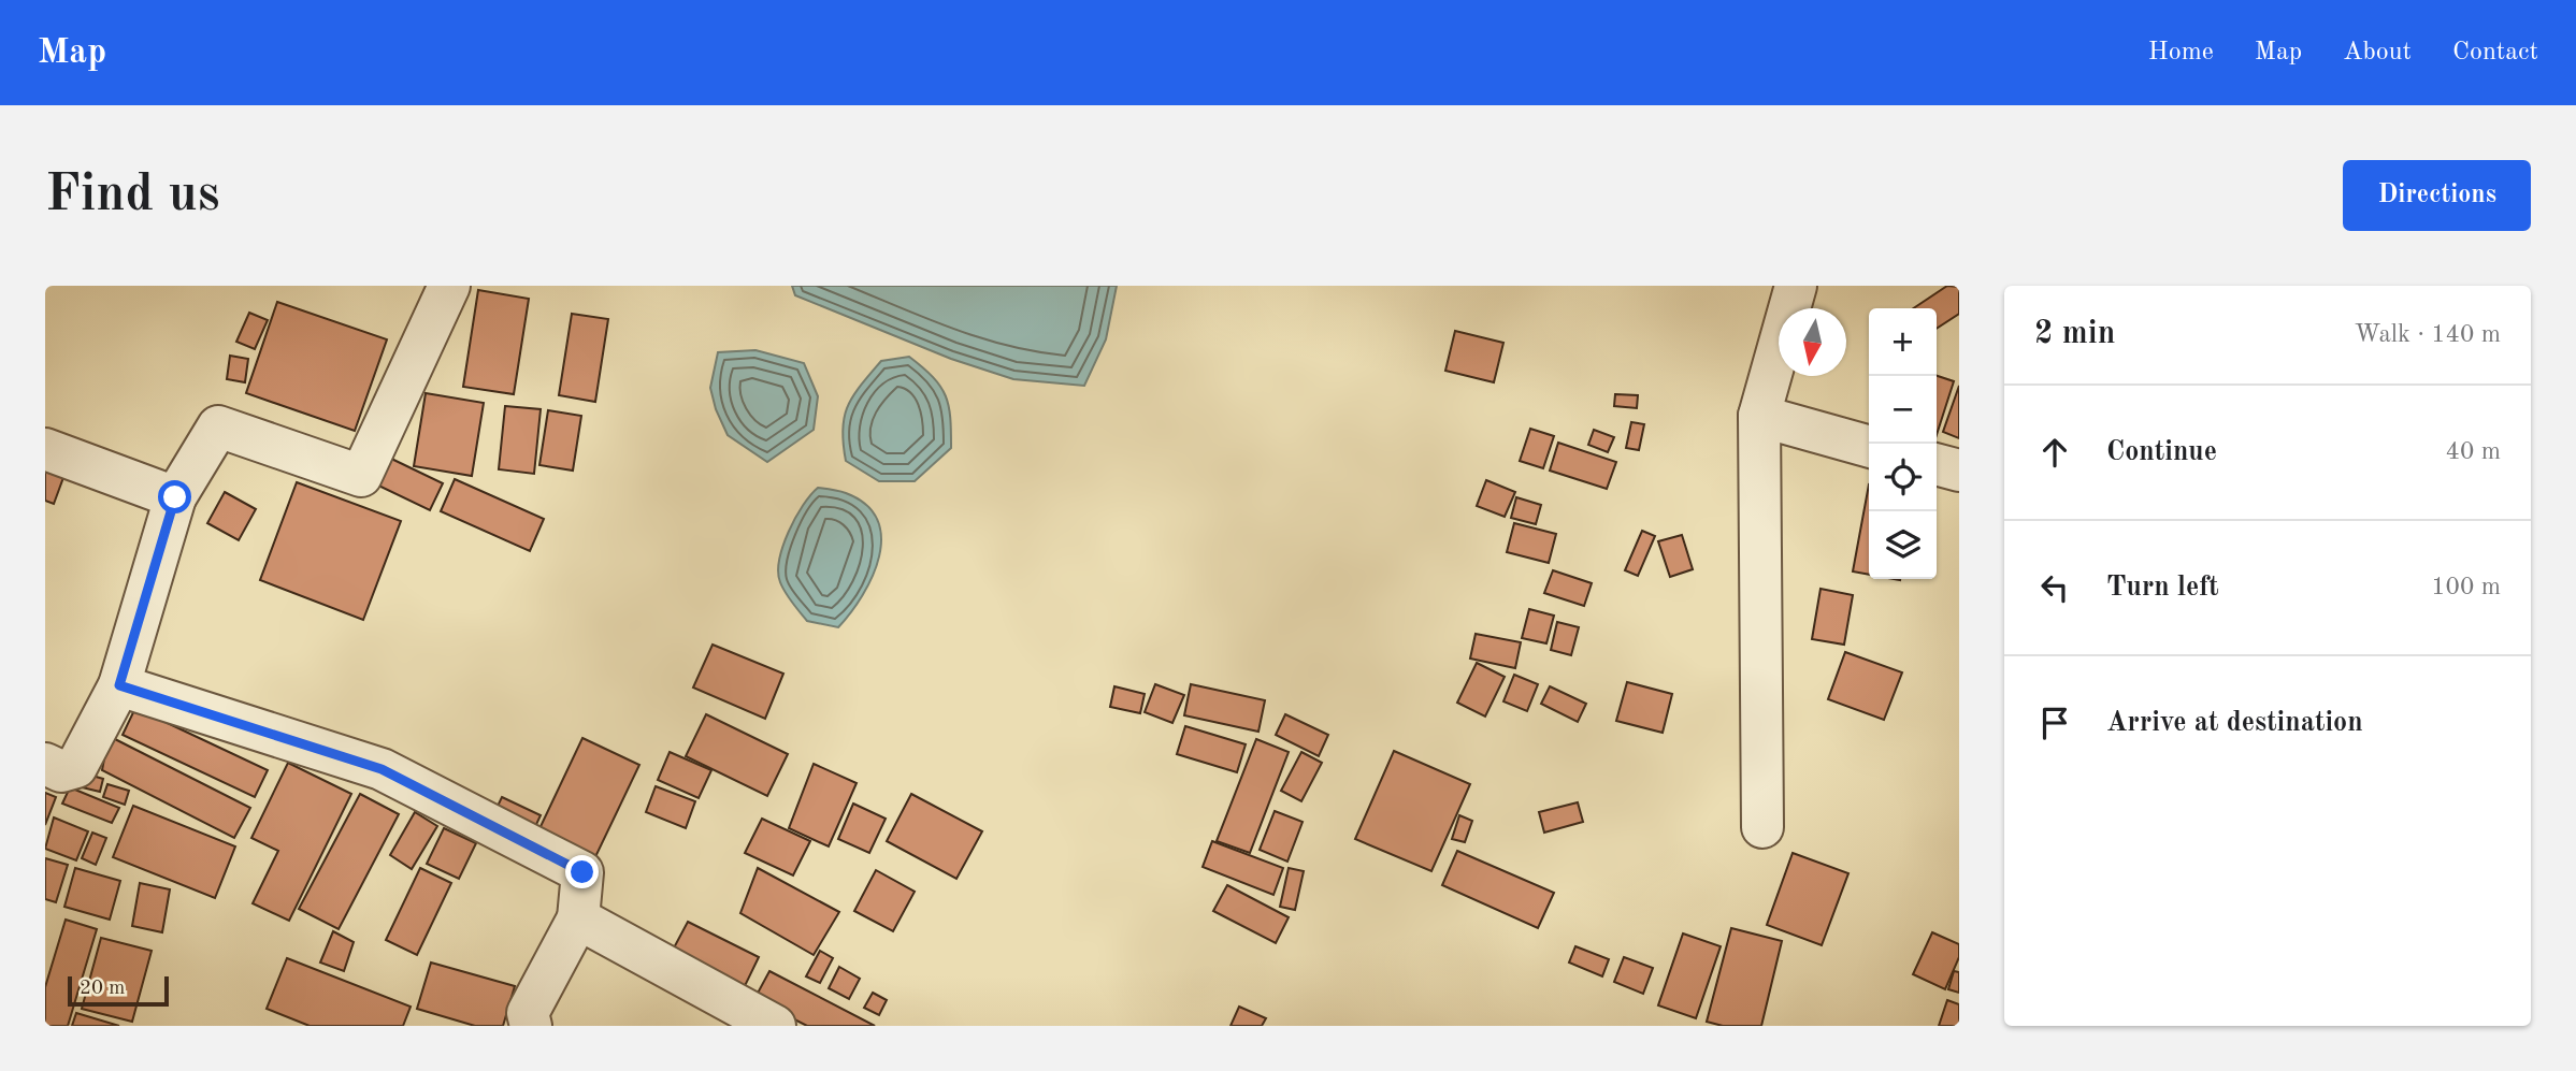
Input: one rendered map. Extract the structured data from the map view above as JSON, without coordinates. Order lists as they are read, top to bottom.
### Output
{
  "scale_bar": "20 m",
  "north": "bottom",
  "page": {
    "header": "Map",
    "nav": [
      "Home",
      "Map",
      "About",
      "Contact"
    ],
    "buttons": "Directions",
    "title": "Find us",
    "heading": ["2 min", "Walk · 140 m"],
    "map_buttons": ["+", "−"],
    "list": [
      ["Continue", "40 m"],
      ["Turn left", "100 m"],
      "Arrive at destination"
    ],
    "scale": "20 m"
  }
}
